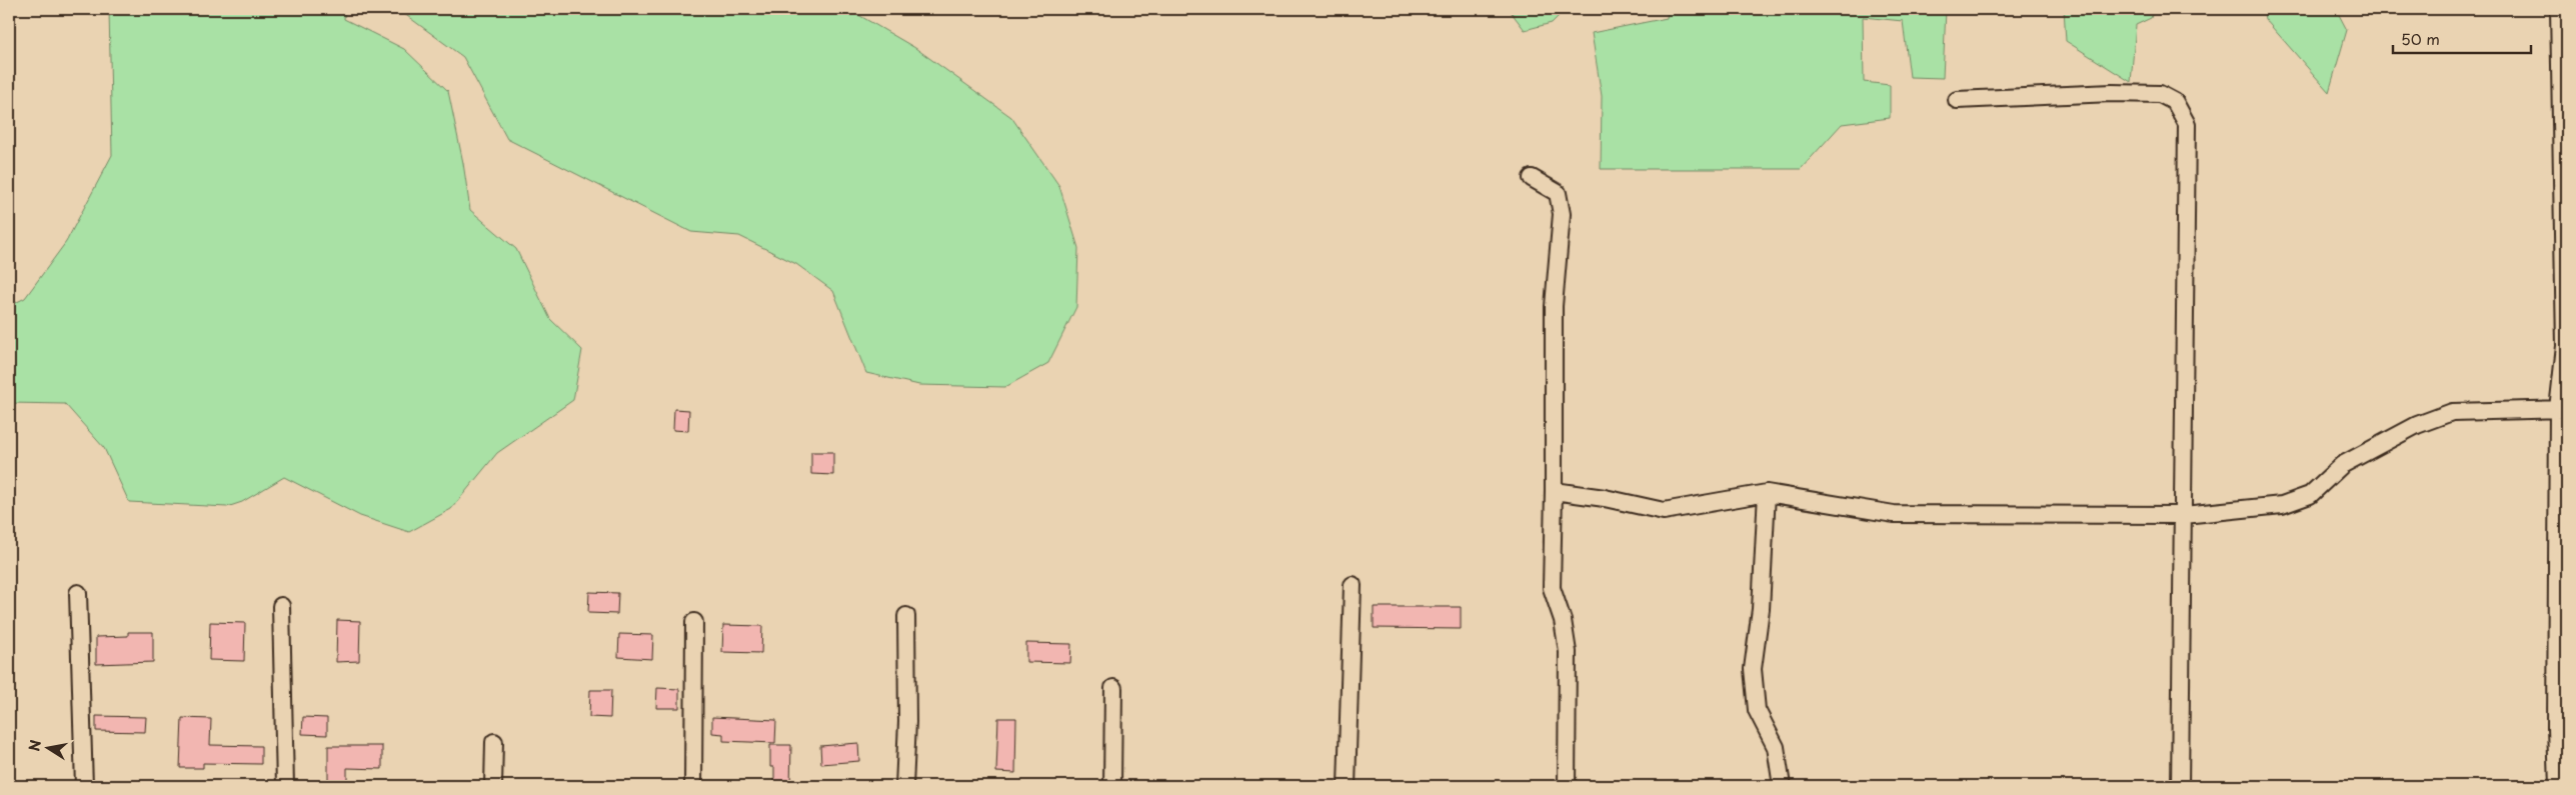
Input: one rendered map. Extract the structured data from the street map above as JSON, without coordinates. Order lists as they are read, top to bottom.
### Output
{
  "scale_bar": "50 m",
  "north": "left"
}
